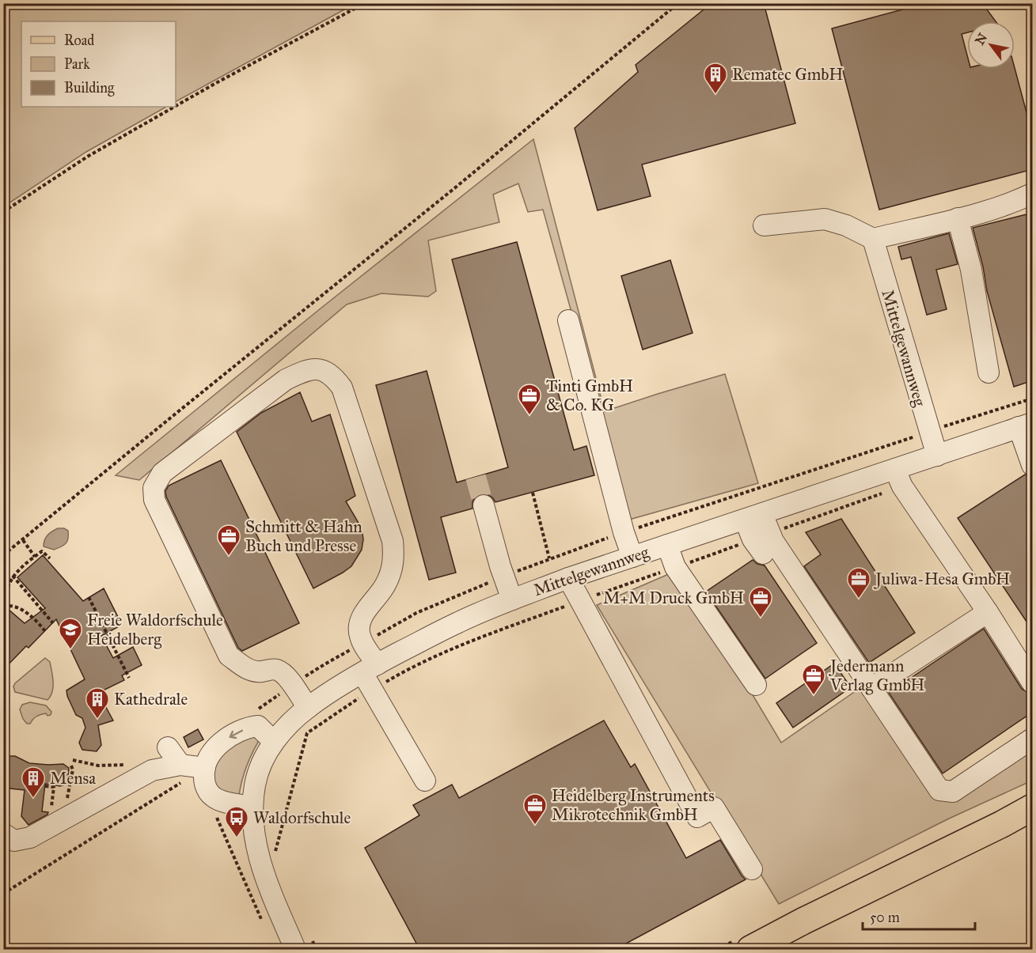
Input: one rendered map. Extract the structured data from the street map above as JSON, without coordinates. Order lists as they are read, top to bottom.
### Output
{
  "streets": {
    "street": ["Mittelgewannweg"]
  },
  "places": {
    "building": ["Rematec GmbH", "Kathedrale", "Mensa"],
    "office": [
      "Tinti GmbH & Co. KG",
      "Schmitt & Hahn Buch und Presse",
      "Juliwa-Hesa GmbH",
      "M+M Druck GmbH",
      "Jedermann Verlag GmbH",
      "Heidelberg Instruments Mikrotechnik GmbH"
    ],
    "school or university": ["Freie Waldorfschule Heidelberg"],
    "bus stop": ["Waldorfschule"]
  },
  "legend": ["Road", "Park", "Building"],
  "scale_bar": "50 m",
  "north": "top left"
}
